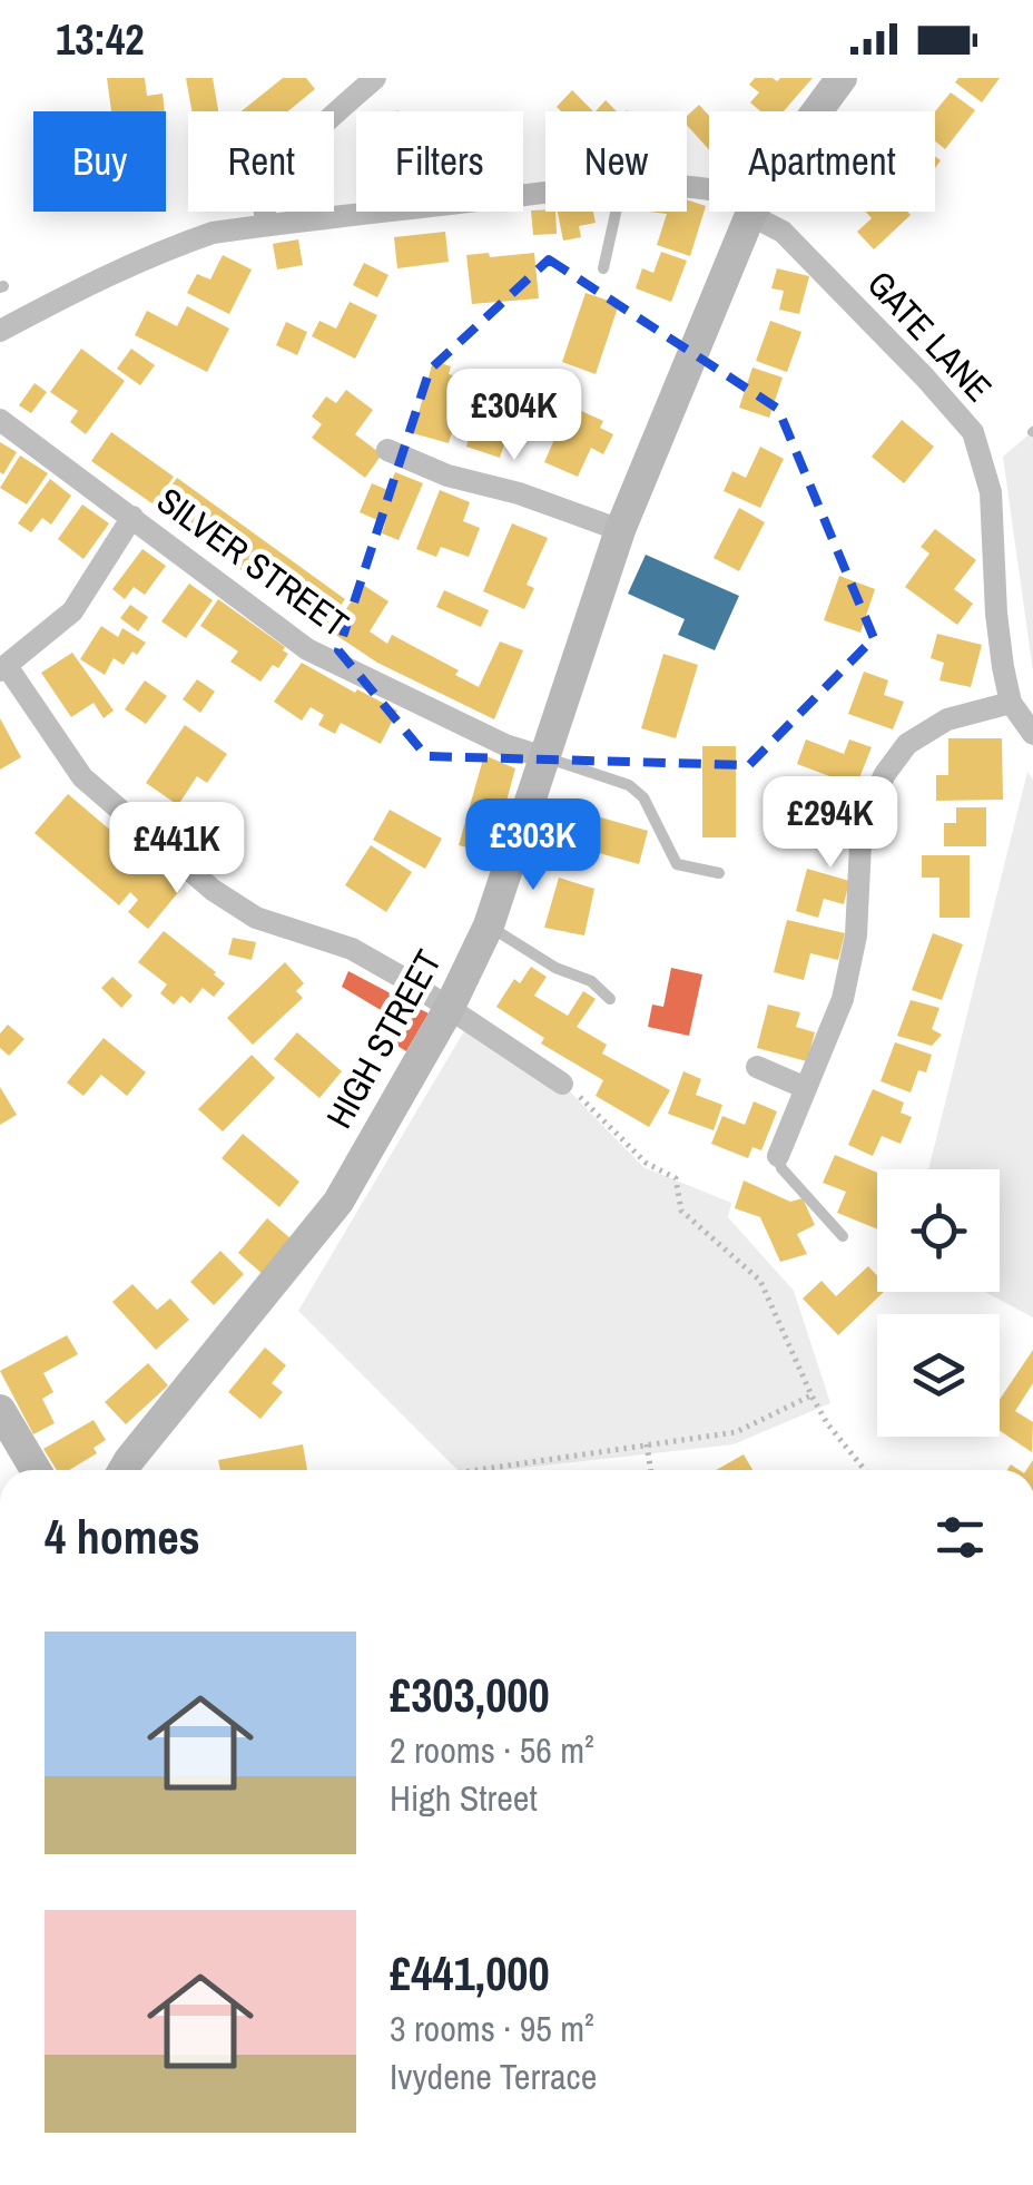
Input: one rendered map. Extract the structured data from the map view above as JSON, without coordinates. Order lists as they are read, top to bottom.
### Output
{
  "streets": {
    "street": ["GATE LANE", "SILVER STREET", "HIGH STREET"]
  },
  "crossings": [
    ["SILVER STREET", "HIGH STREET"]
  ],
  "page": {
    "status": "13:42",
    "chip": [
      "Buy",
      "Rent",
      "Filters",
      "New",
      "Apartment"
    ],
    "price": [
      "£304K",
      "£294K",
      "£303K",
      "£441K"
    ],
    "heading": "4 homes",
    "list": [
      {
        "name": "£303,000",
        "note": "2 rooms · 56 m² · High Street"
      },
      {
        "name": "£441,000",
        "note": "3 rooms · 95 m² · Ivydene Terrace"
      }
    ]
  }
}
